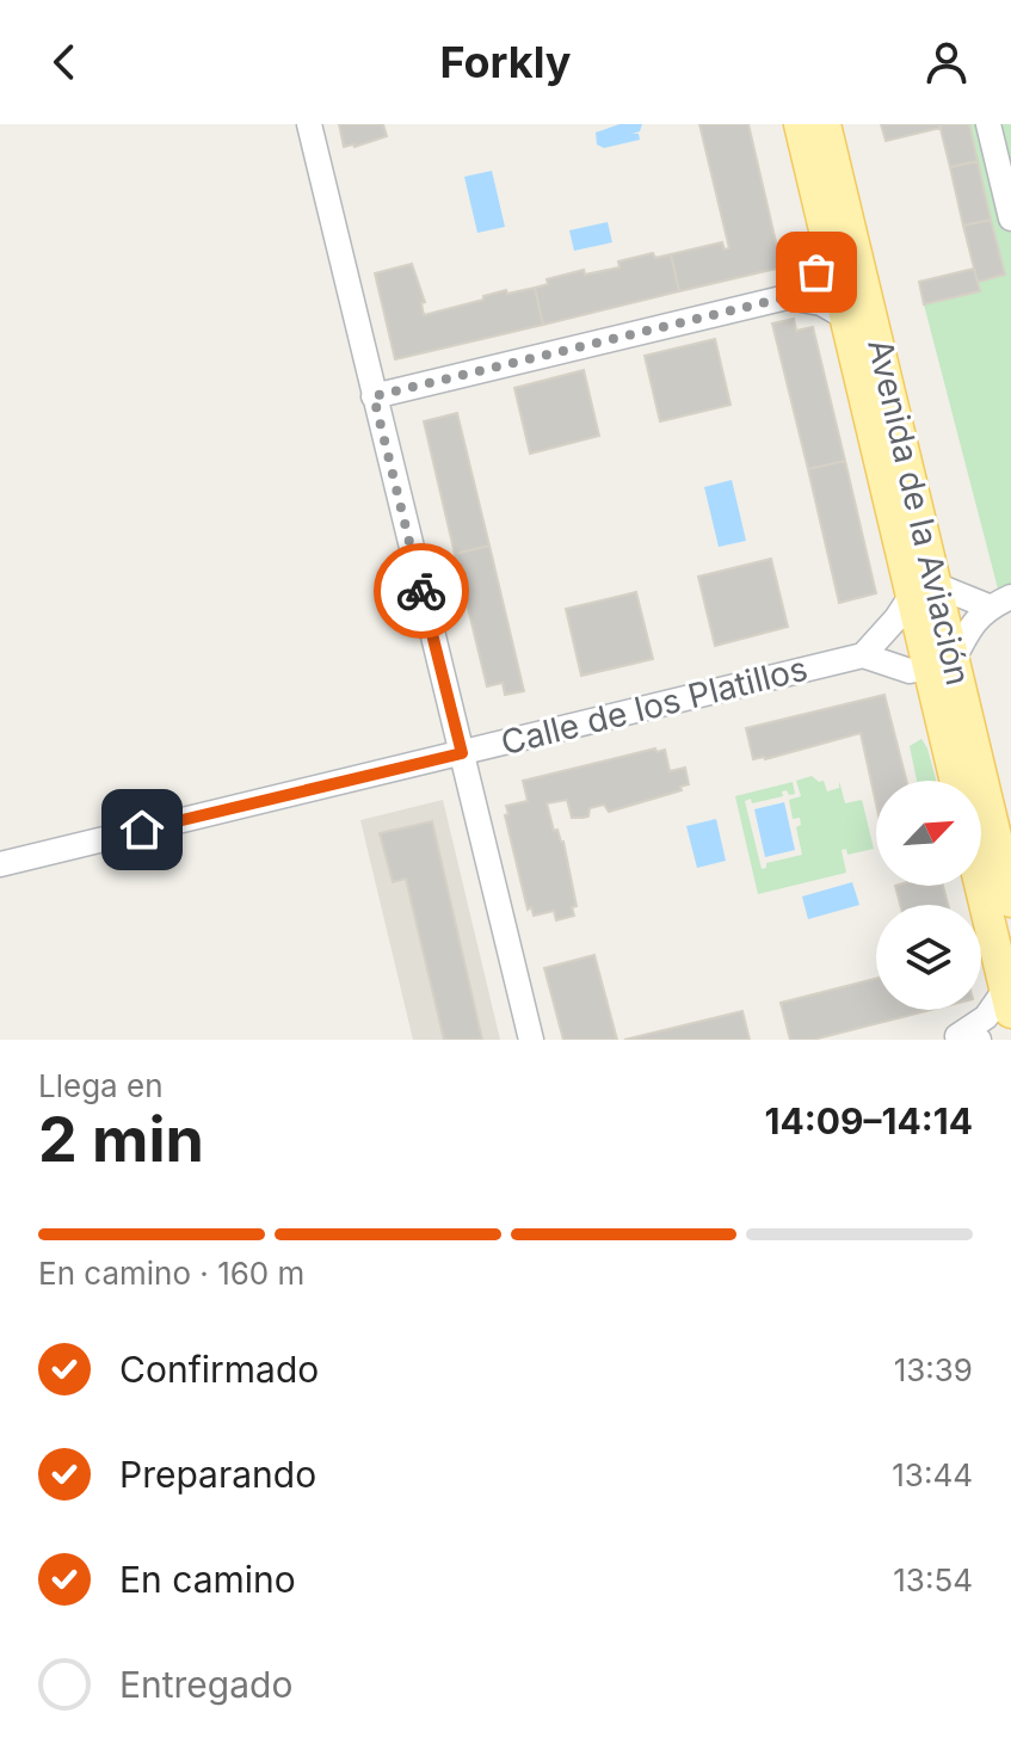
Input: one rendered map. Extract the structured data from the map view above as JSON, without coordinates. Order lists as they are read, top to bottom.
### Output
{
  "streets": {
    "main road": ["Avenida de la Aviación"],
    "street": ["Calle de los Platillos"]
  },
  "north": "top right",
  "page": {
    "header": "Forkly",
    "heading": ["2 min", "Llega en", "14:09–14:14"],
    "bar": "En camino · 160 m",
    "list": [
      ["Confirmado", "13:39"],
      ["Preparando", "13:44"],
      ["En camino", "13:54"],
      "Entregado"
    ]
  }
}
